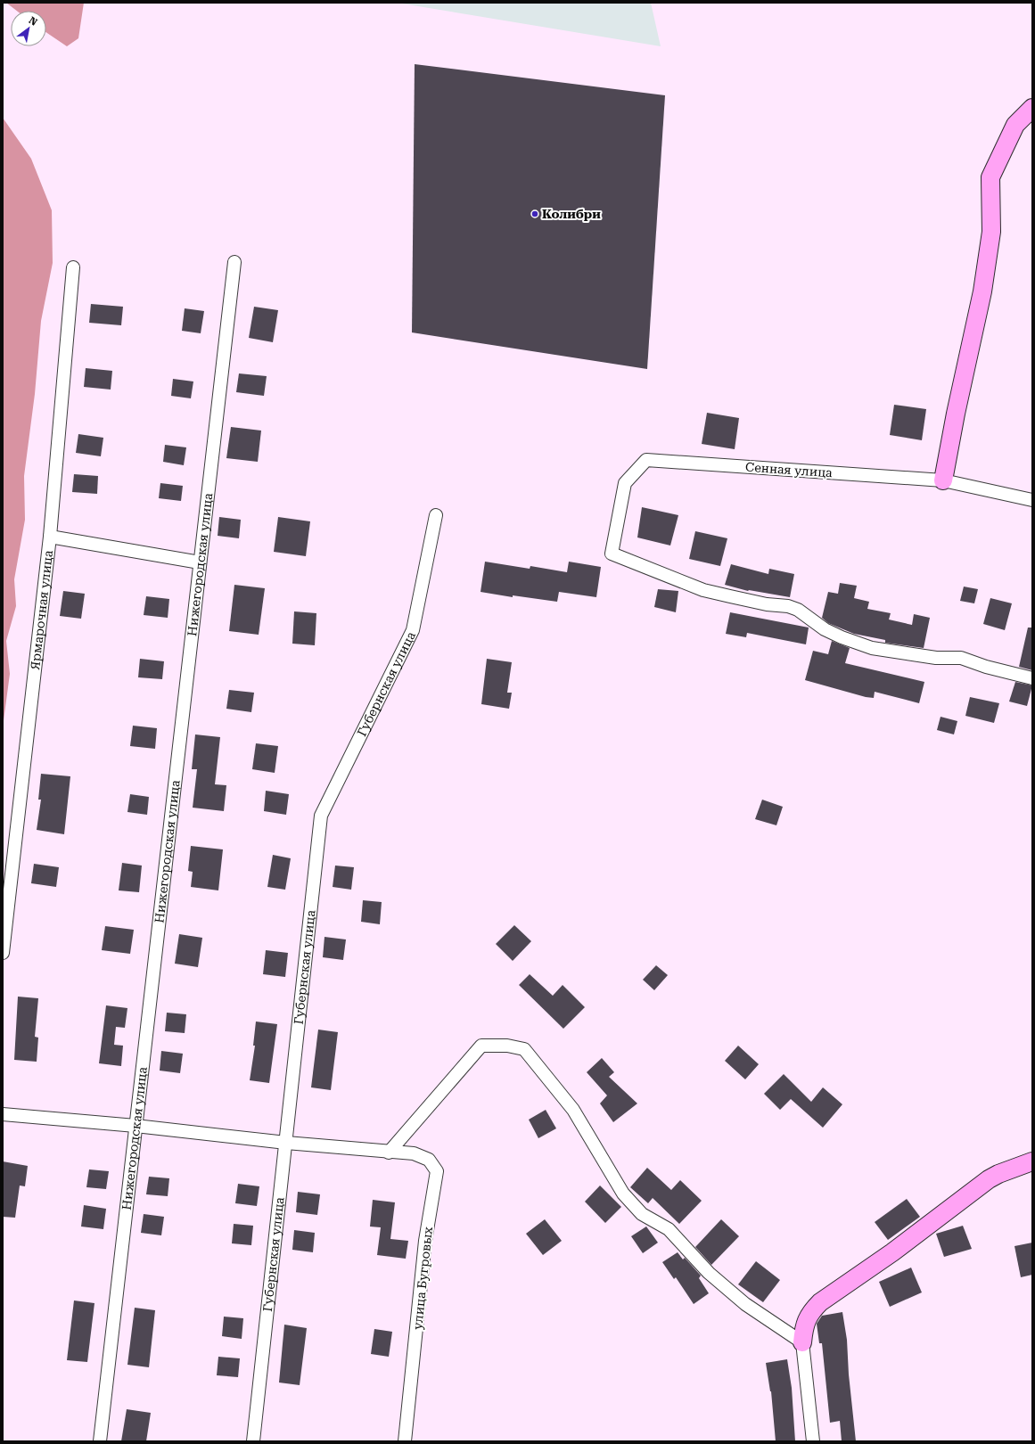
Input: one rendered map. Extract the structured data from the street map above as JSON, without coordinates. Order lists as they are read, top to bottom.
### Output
{
  "streets": {
    "street": [
      "Сенная улица",
      "Нижегородская улица",
      "Ярмарочная улица",
      "Губернская улица",
      "улица Бугровых"
    ]
  },
  "crossings": [
    ["Нижегородская улица", "улица Бугровых"],
    ["Губернская улица", "улица Бугровых"]
  ],
  "places": ["Колибри"],
  "north": "top right"
}
